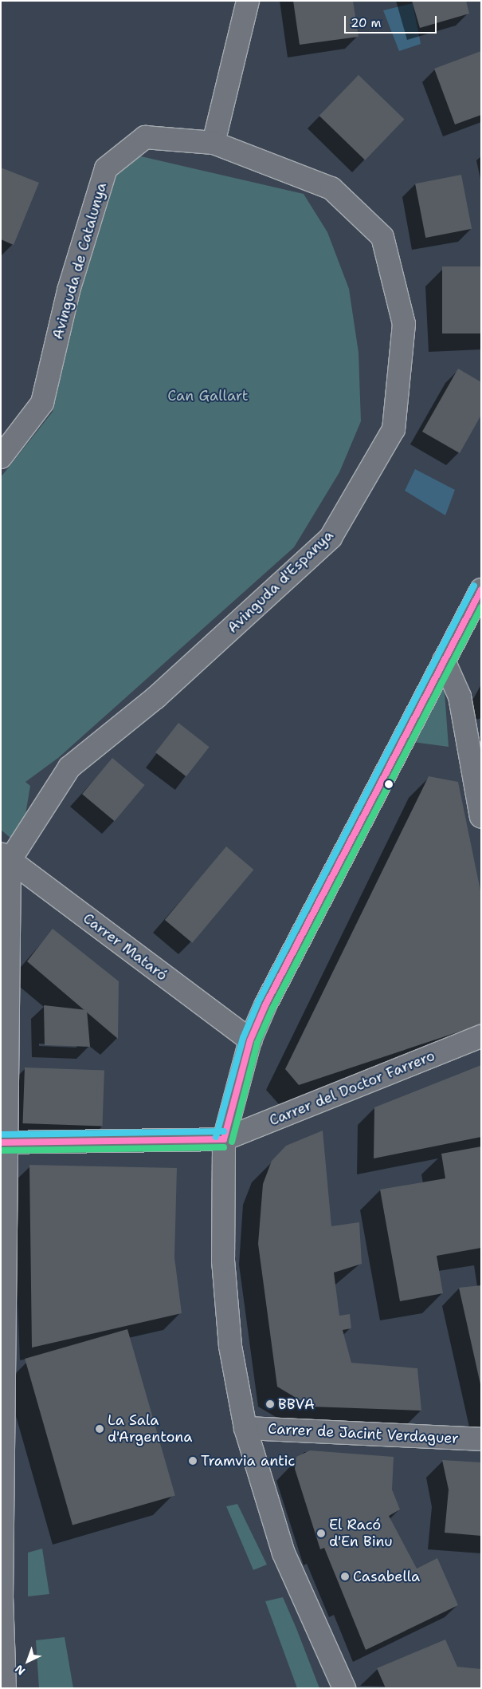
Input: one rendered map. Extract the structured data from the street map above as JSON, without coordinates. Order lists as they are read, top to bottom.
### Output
{
  "streets": {
    "street": [
      "Avinguda de Catalunya",
      "Avinguda d'Espanya",
      "Carrer Mataró",
      "Carrer del Doctor Farrero",
      "Carrer de Jacint Verdaguer"
    ]
  },
  "crossings": [
    ["Avinguda de Catalunya", "Avinguda d'Espanya"],
    ["Avinguda d'Espanya", "Carrer Mataró"]
  ],
  "parks": ["Can Gallart"],
  "places": [
    "BBVA",
    "La Sala d'Argentona",
    "Tramvia antic",
    "El Racó d'En Binu",
    "Casabella"
  ],
  "scale_bar": "20 m",
  "north": "bottom left"
}
